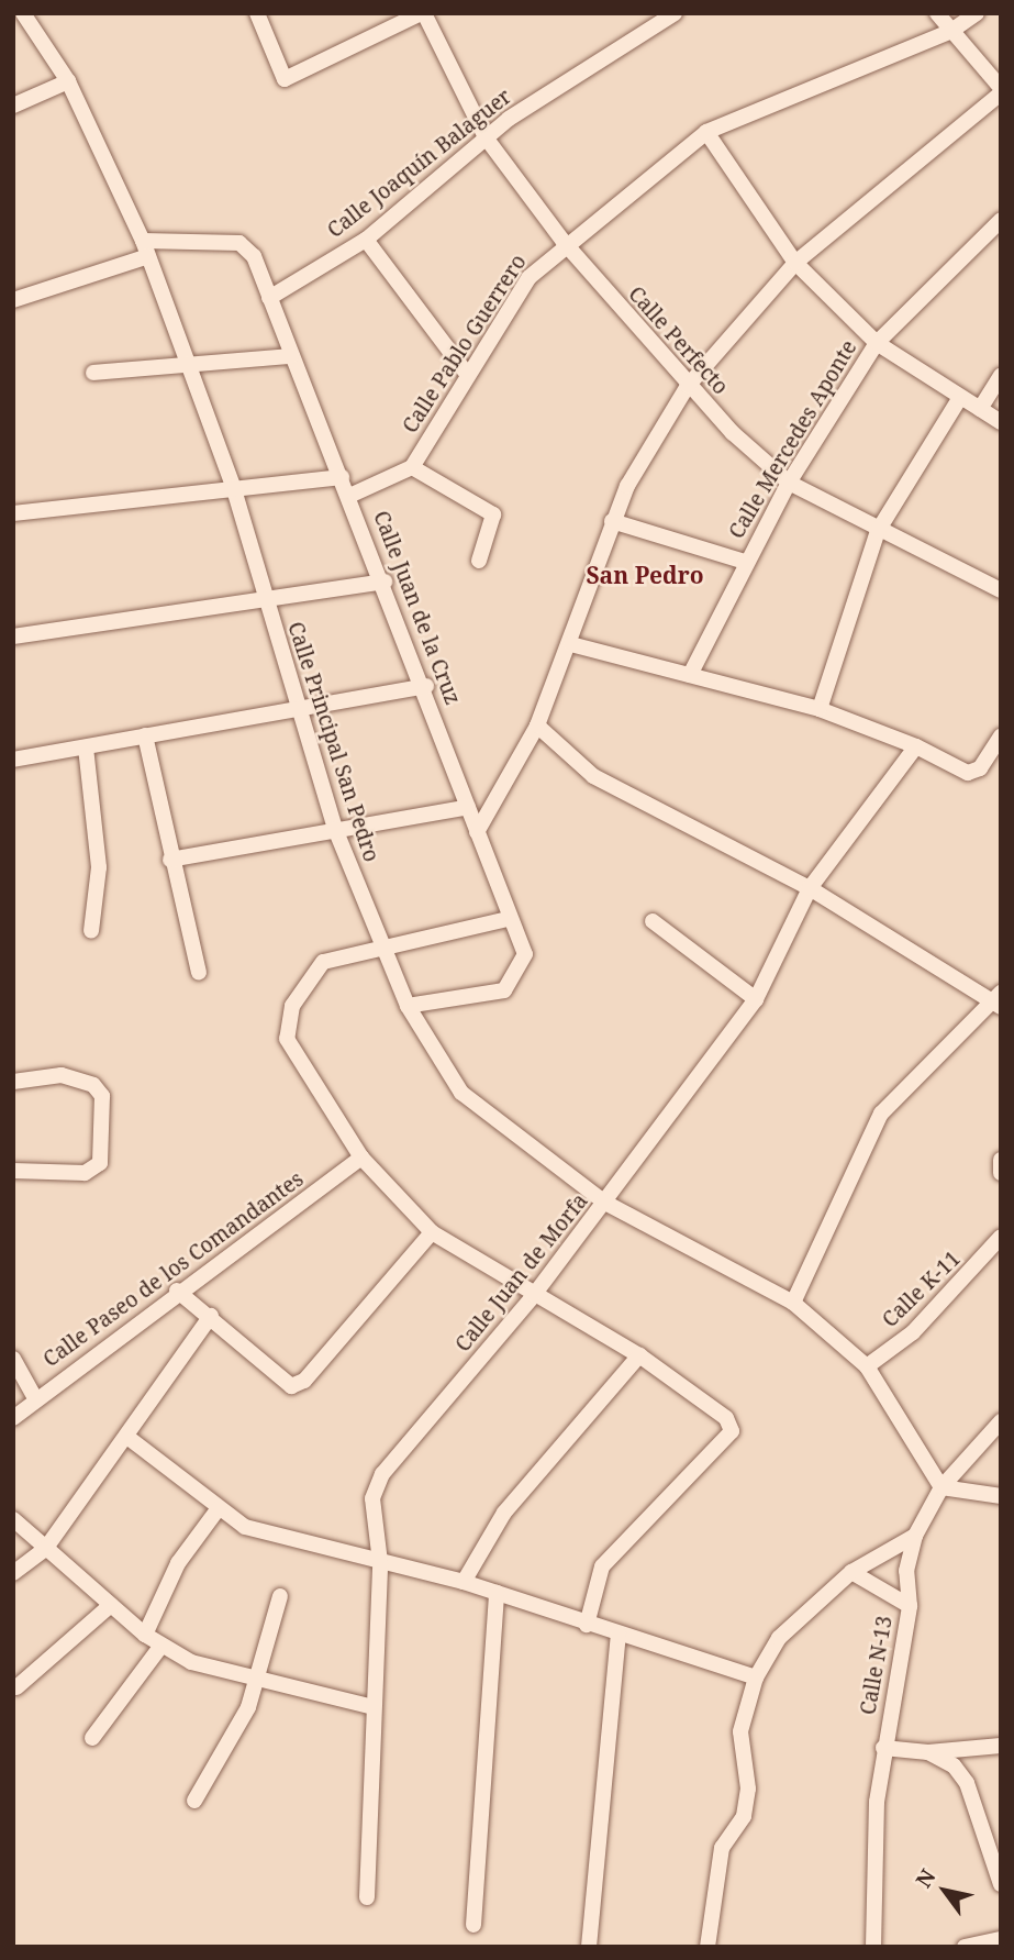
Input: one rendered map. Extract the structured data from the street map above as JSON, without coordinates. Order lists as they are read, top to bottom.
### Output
{
  "streets": {
    "street": [
      "Calle Joaquín Balaguer",
      "Calle Perfecto",
      "Calle Pablo Guerrero",
      "Calle Mercedes Aponte",
      "Calle Juan de la Cruz",
      "Calle Principal San Pedro",
      "Calle Paseo de los Comandantes",
      "Calle Juan de Morfa",
      "Calle K-11",
      "Calle N-13"
    ]
  },
  "crossings": [
    ["Calle Joaquín Balaguer", "Calle Perfecto"],
    ["Calle Joaquín Balaguer", "Calle Juan de la Cruz"],
    ["Calle Perfecto", "Calle Pablo Guerrero"],
    ["Calle Perfecto", "Calle Mercedes Aponte"],
    ["Calle Pablo Guerrero", "Calle Juan de la Cruz"],
    ["Calle Juan de la Cruz", "Calle Principal San Pedro"],
    ["Calle Principal San Pedro", "Calle Juan de Morfa"],
    ["Calle Principal San Pedro", "Calle K-11"],
    ["Calle Principal San Pedro", "Calle N-13"]
  ],
  "districts": ["San Pedro"],
  "north": "top left"
}
